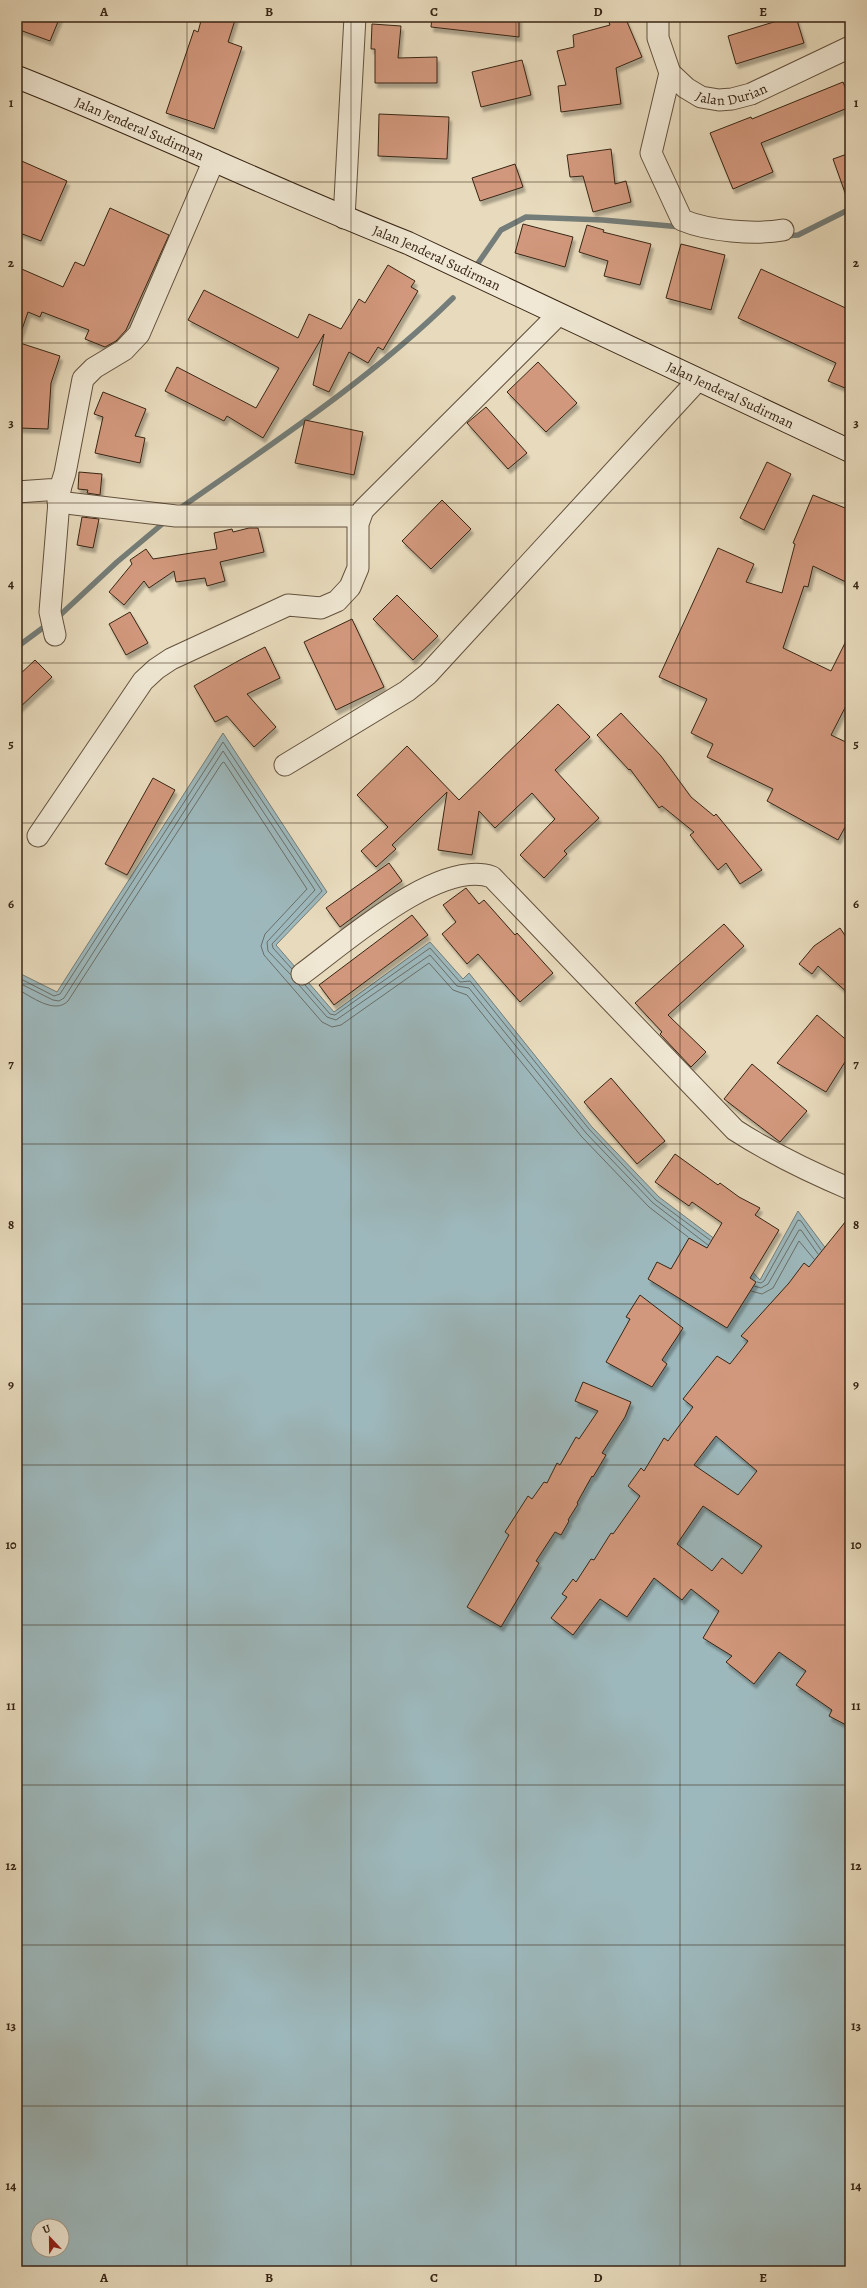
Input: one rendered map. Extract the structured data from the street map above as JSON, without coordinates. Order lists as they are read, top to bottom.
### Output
{
  "streets": {
    "main road": ["Jalan Jenderal Sudirman"],
    "street": ["Jalan Durian"]
  },
  "north": "top",
  "grid": {
    "columns": [
      "A",
      "B",
      "C",
      "D",
      "E"
    ],
    "rows": [
      "1",
      "2",
      "3",
      "4",
      "5",
      "6",
      "7",
      "8",
      "9",
      "10",
      "11",
      "12",
      "13",
      "14"
    ]
  }
}
